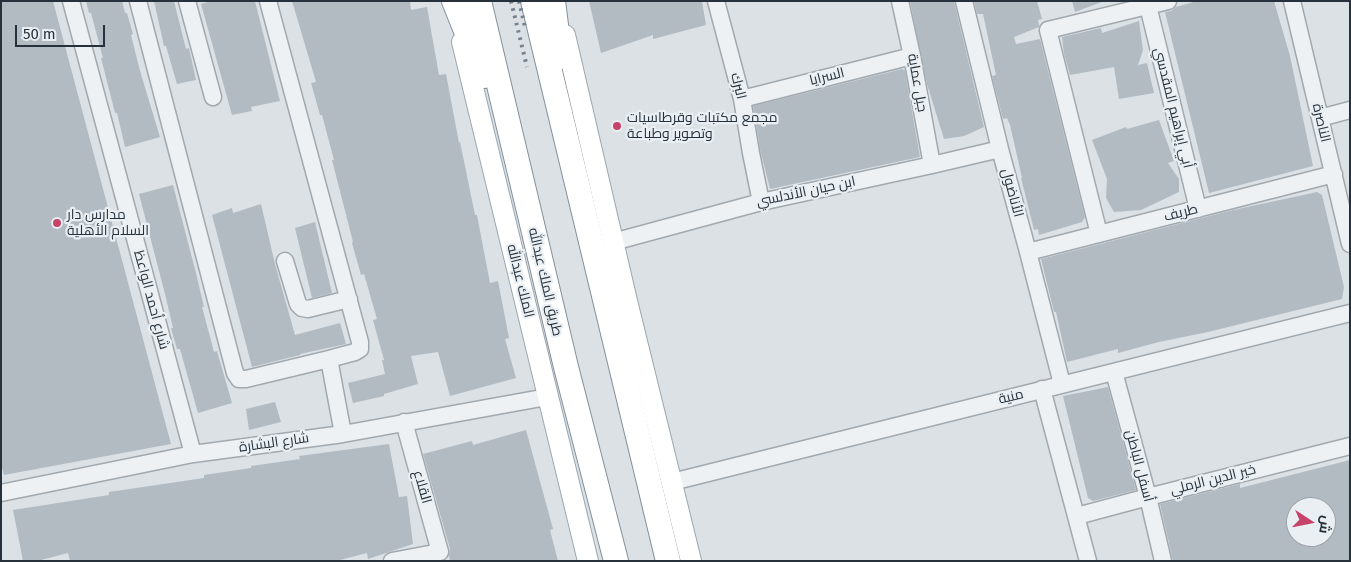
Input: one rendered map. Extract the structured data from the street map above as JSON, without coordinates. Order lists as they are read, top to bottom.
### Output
{
  "streets": {
    "highway": ["طريق الملك عبدالله"],
    "main road": ["الملك عبدالله"],
    "street": [
      "السرايا",
      "جبل عماية",
      "البرك",
      "أبي إبراهيم المقدسي",
      "الناصرة",
      "ابن حيان الأندلسي",
      "الأناضول",
      "طريف",
      "شارع أحمد الواعظ",
      "منية",
      "شارع البشارة",
      "أسفل الباطن",
      "خير الدين الرملي",
      "القلاع"
    ]
  },
  "crossings": [
    ["السرايا", "جبل عماية"],
    ["السرايا", "البرك"],
    ["جبل عماية", "ابن حيان الأندلسي"],
    ["البرك", "ابن حيان الأندلسي"],
    ["أبي إبراهيم المقدسي", "طريف"],
    ["الناصرة", "طريف"],
    ["ابن حيان الأندلسي", "الأناضول"],
    ["الأناضول", "طريف"],
    ["الأناضول", "منية"],
    ["الملك عبدالله", "شارع البشارة"],
    ["شارع أحمد الواعظ", "شارع البشارة"],
    ["منية", "أسفل الباطن"],
    ["شارع البشارة", "القلاع"],
    ["أسفل الباطن", "خير الدين الرملي"]
  ],
  "places": ["مجمع مكتبات وقرطاسيات وتصوير وطباعة", "مدارس دار السلام الأهلية"],
  "scale_bar": "50 m",
  "north": "right"
}
